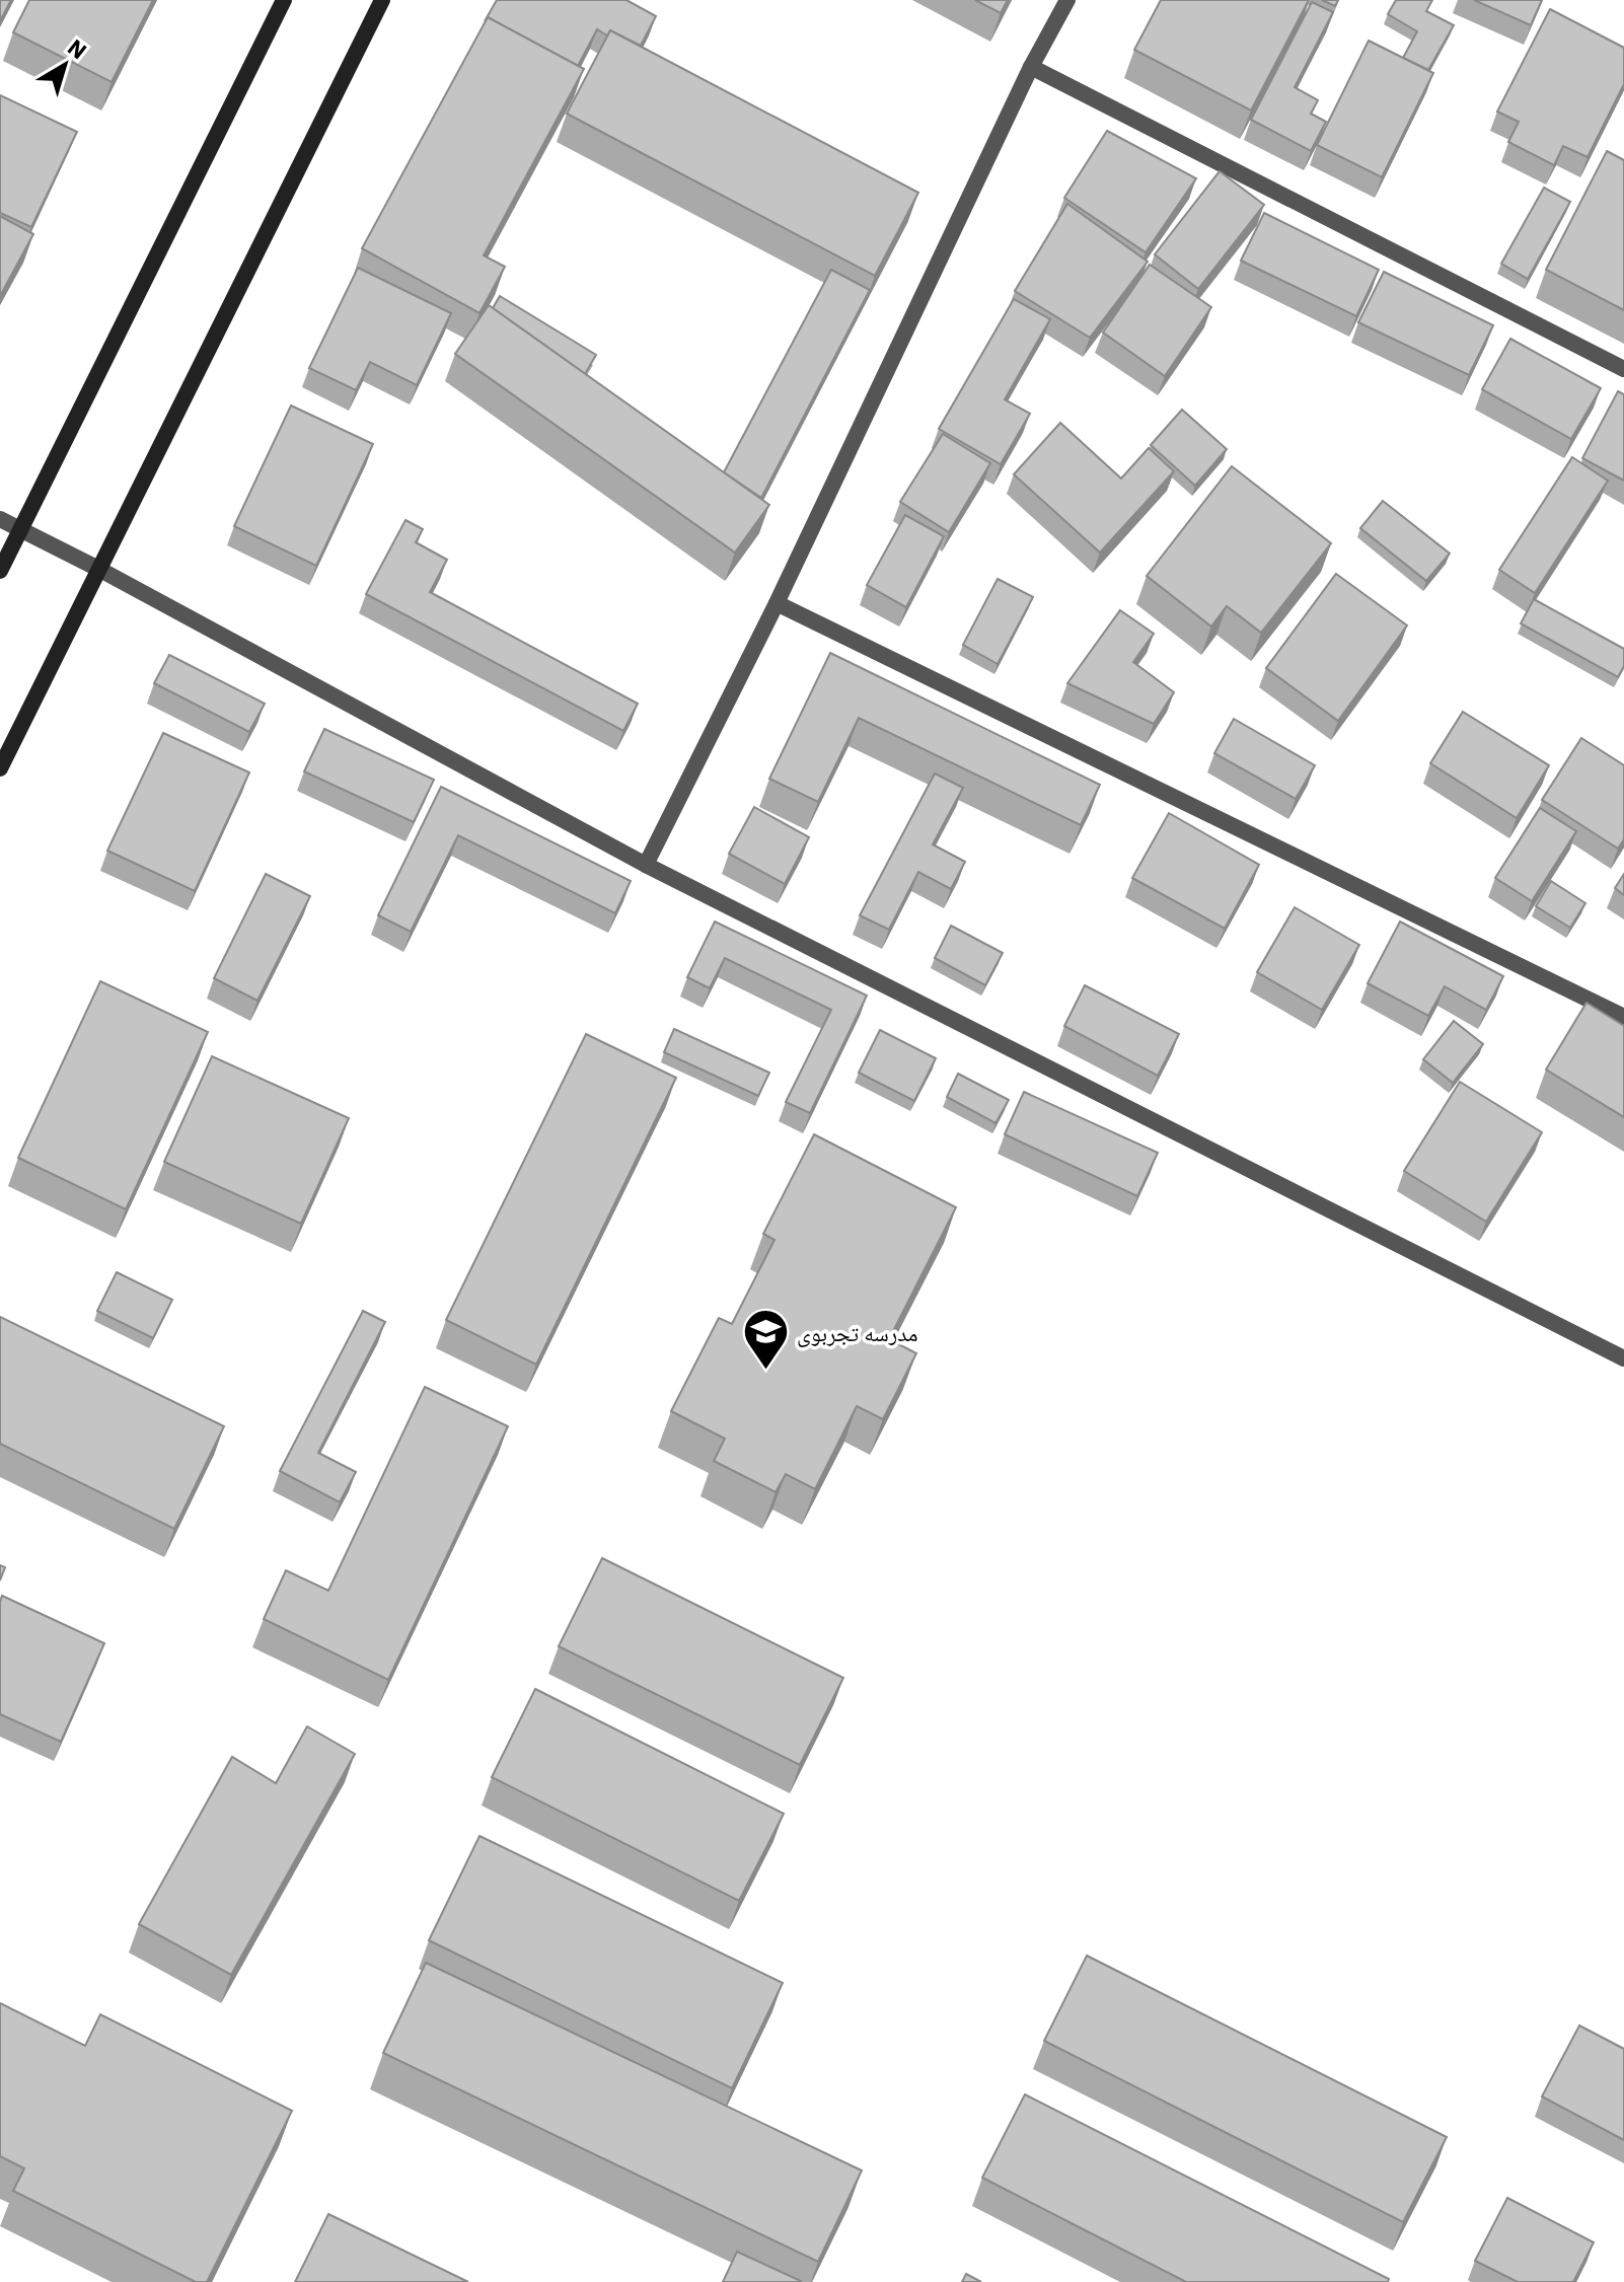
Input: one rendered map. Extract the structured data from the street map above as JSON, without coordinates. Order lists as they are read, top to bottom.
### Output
{
  "places": {
    "school or university": ["مدرسه تجربوى"]
  },
  "north": "top right"
}
